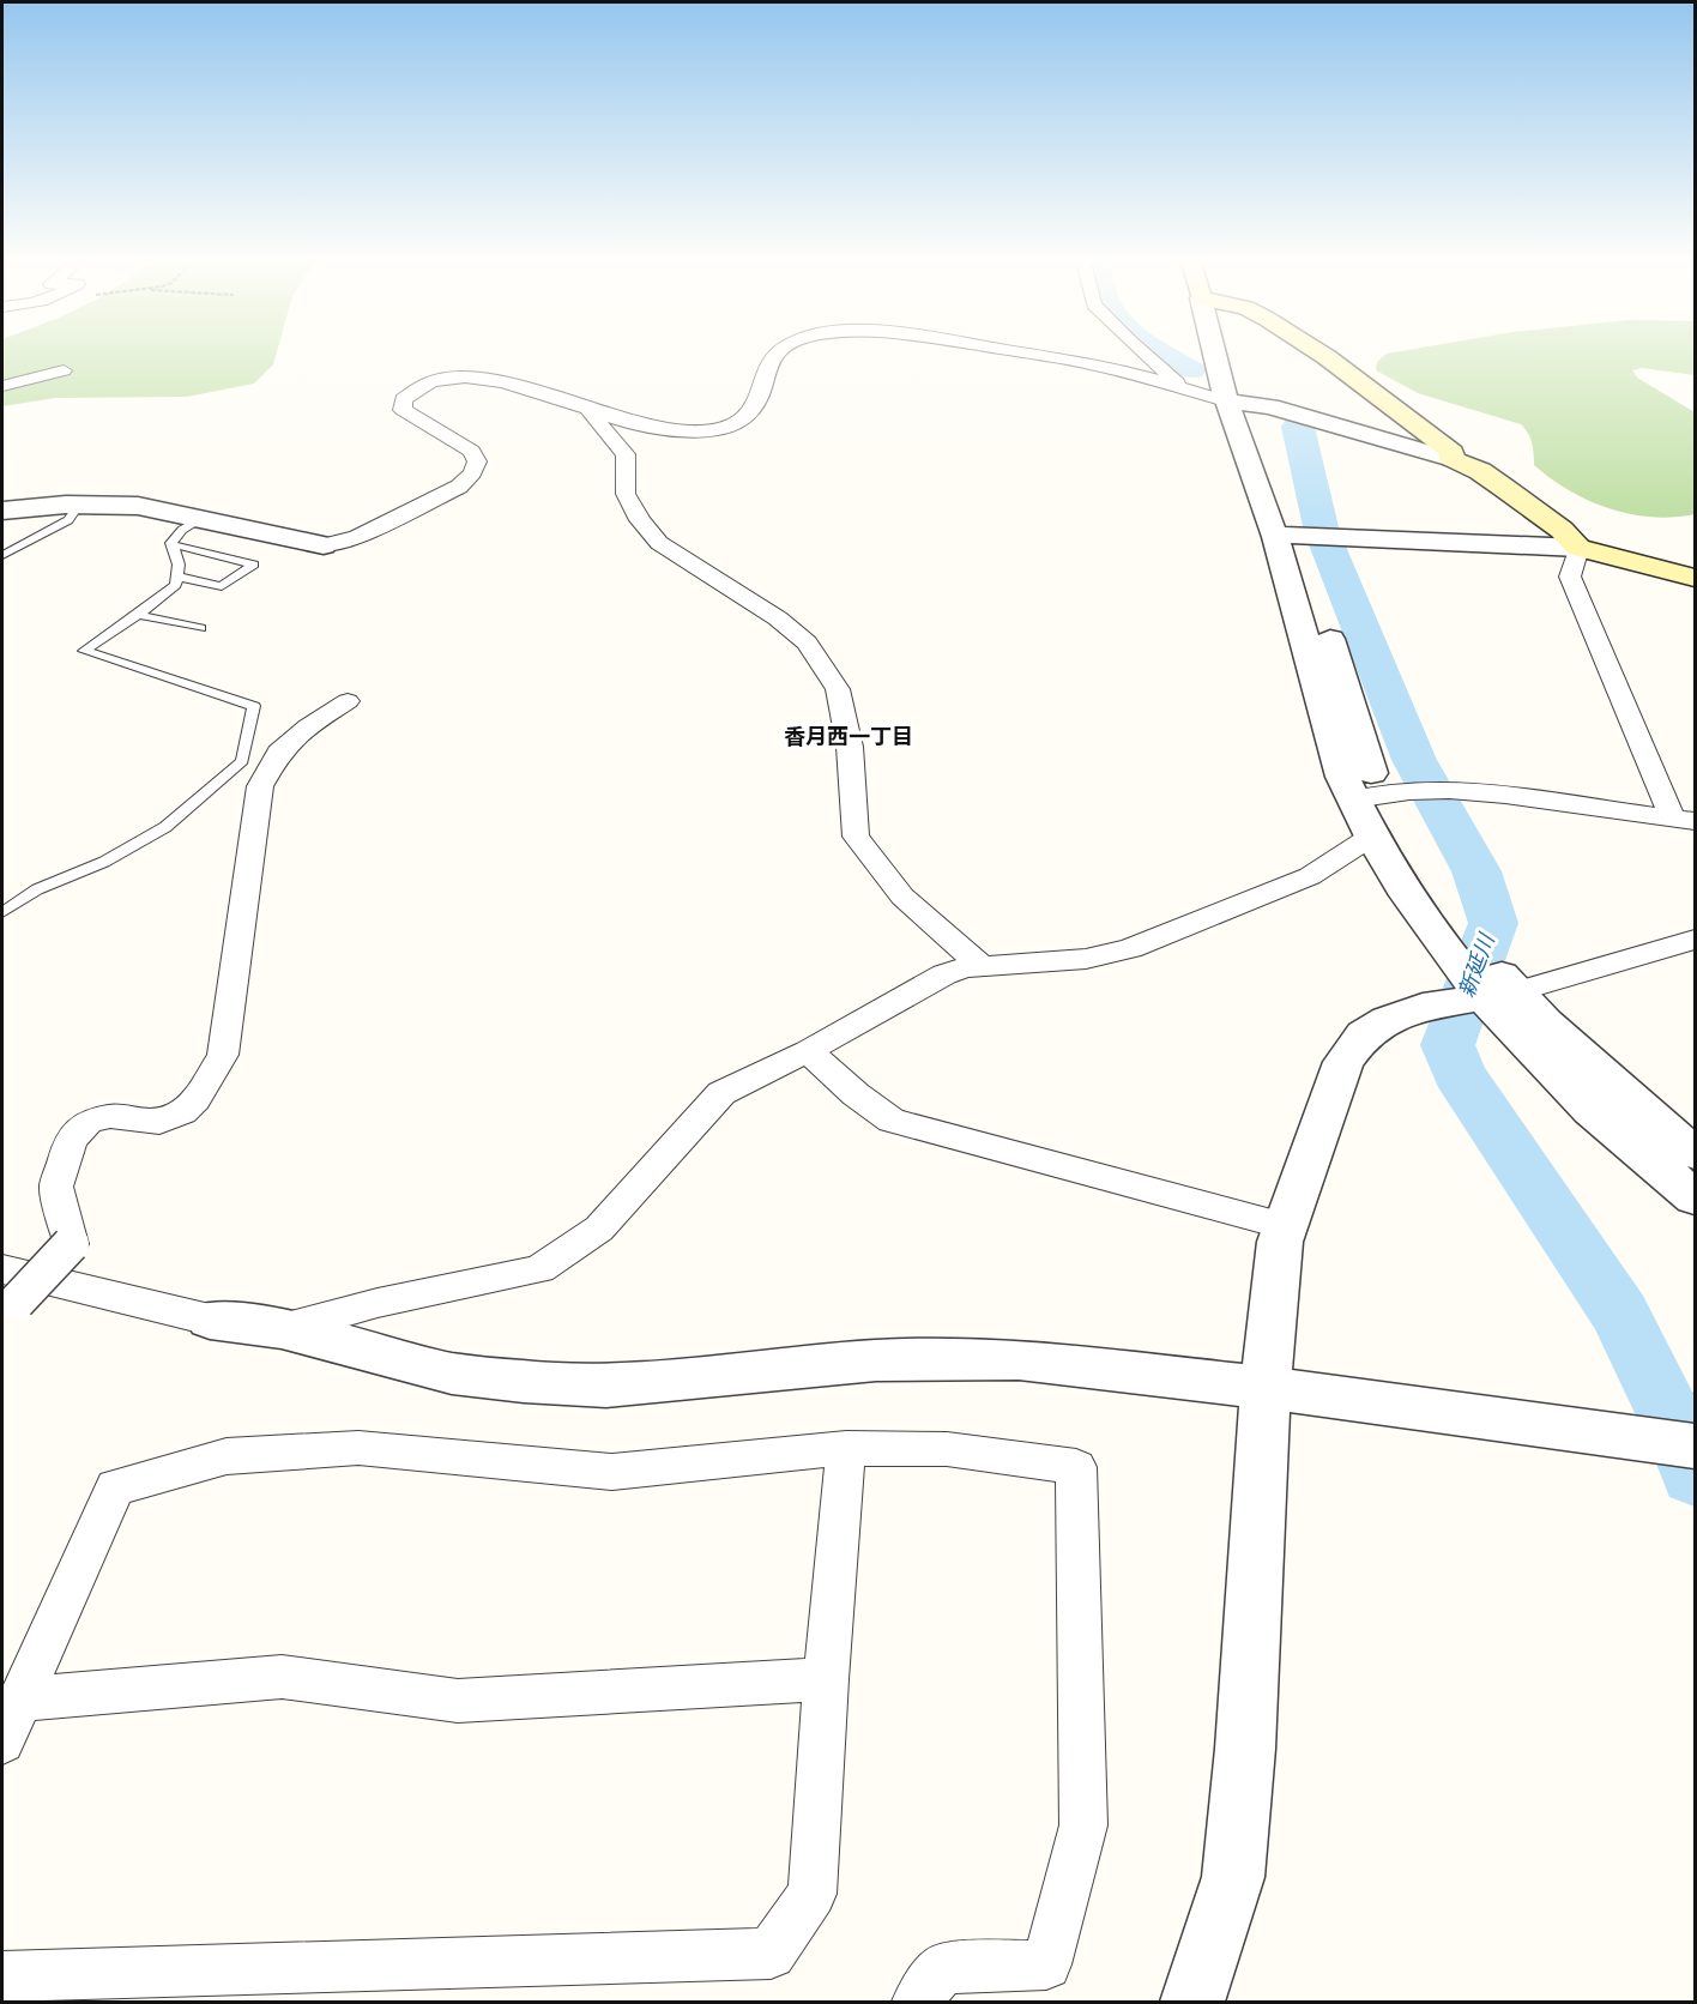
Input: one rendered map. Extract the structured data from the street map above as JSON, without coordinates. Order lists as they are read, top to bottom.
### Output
{
  "districts": ["香月西一丁目"],
  "water": ["新延川"]
}
